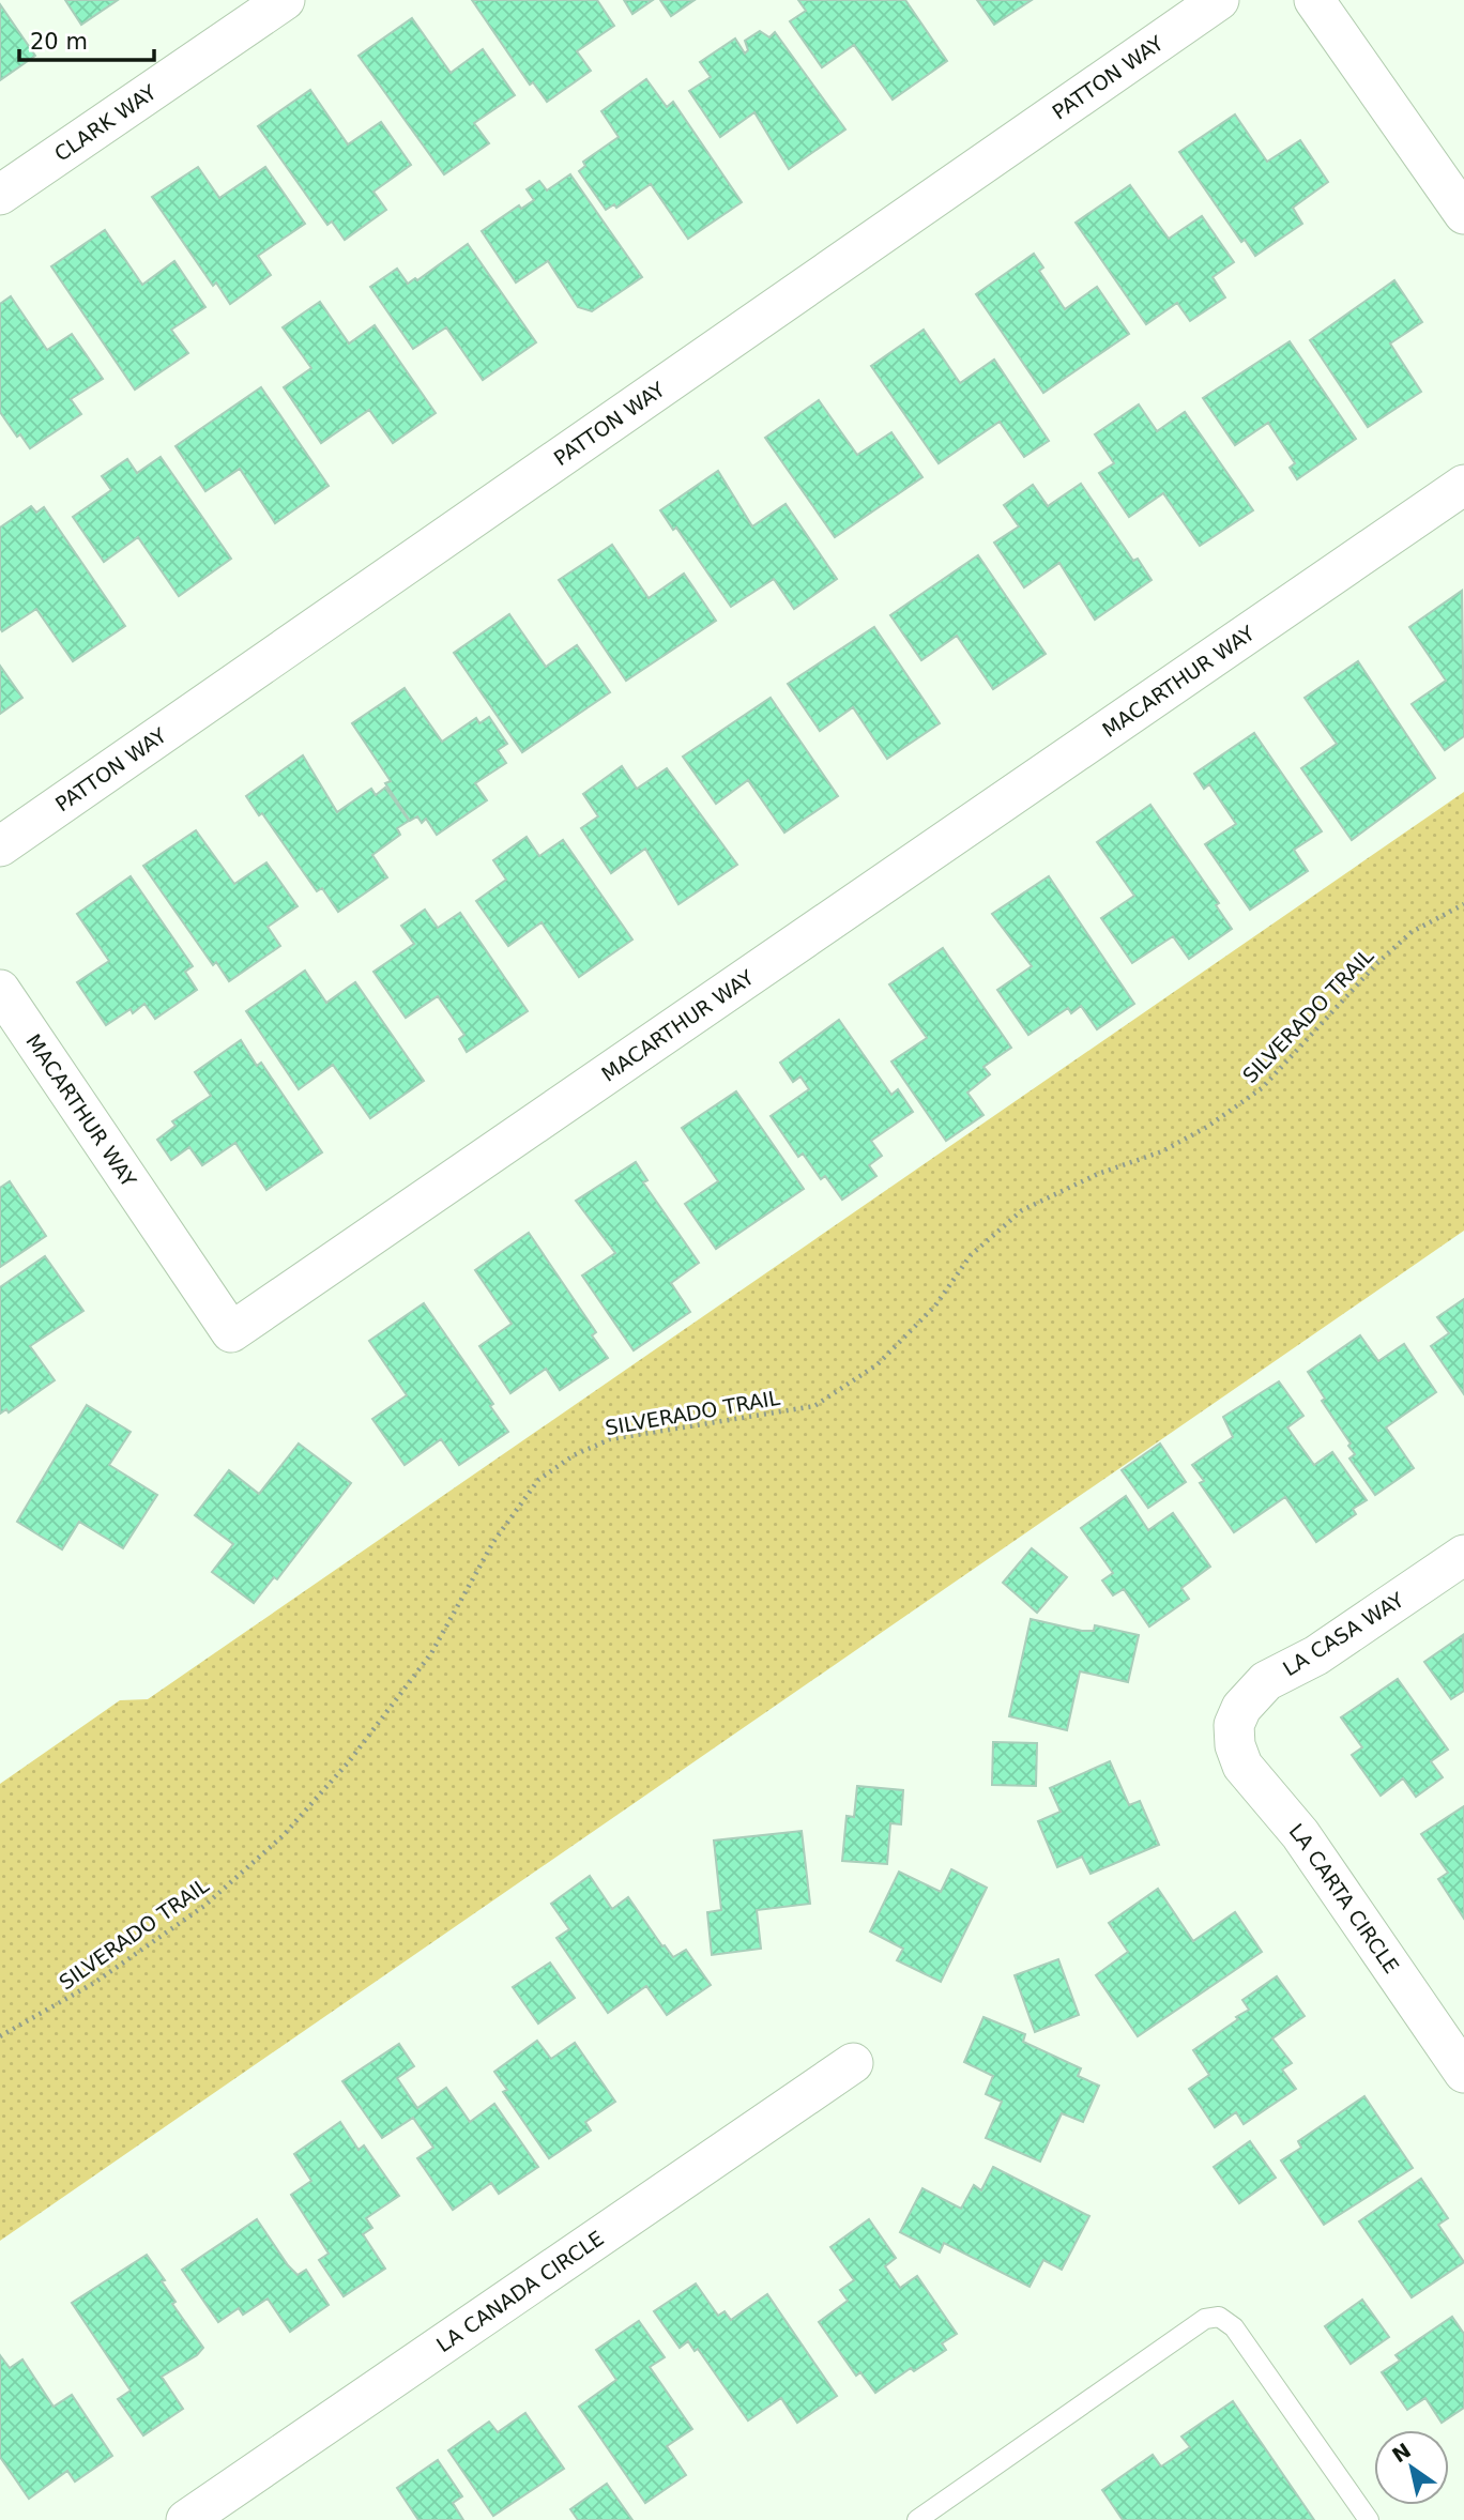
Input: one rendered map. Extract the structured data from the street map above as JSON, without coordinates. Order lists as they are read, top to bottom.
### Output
{
  "streets": {
    "street": [
      "PATTON WAY",
      "CLARK WAY",
      "MACARTHUR WAY",
      "LA CASA WAY",
      "LA CARTA CIRCLE",
      "LA CANADA CIRCLE"
    ],
    "path": ["SILVERADO TRAIL"]
  },
  "crossings": [
    ["LA CASA WAY", "LA CARTA CIRCLE"]
  ],
  "scale_bar": "20 m",
  "north": "top left"
}
